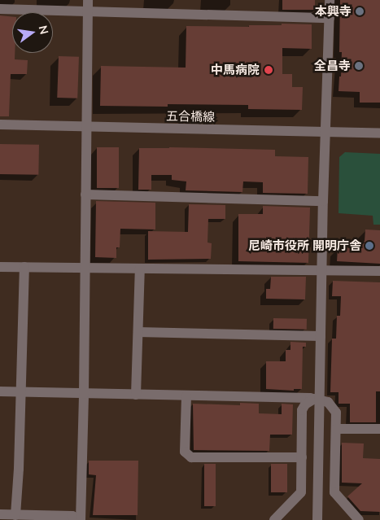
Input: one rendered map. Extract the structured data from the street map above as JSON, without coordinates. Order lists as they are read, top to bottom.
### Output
{
  "streets": {
    "street": ["五合橋線"]
  },
  "places": [
    "本興寺",
    "全昌寺",
    "中馬病院",
    "尼崎市役所 開明庁舎"
  ],
  "north": "right"
}
